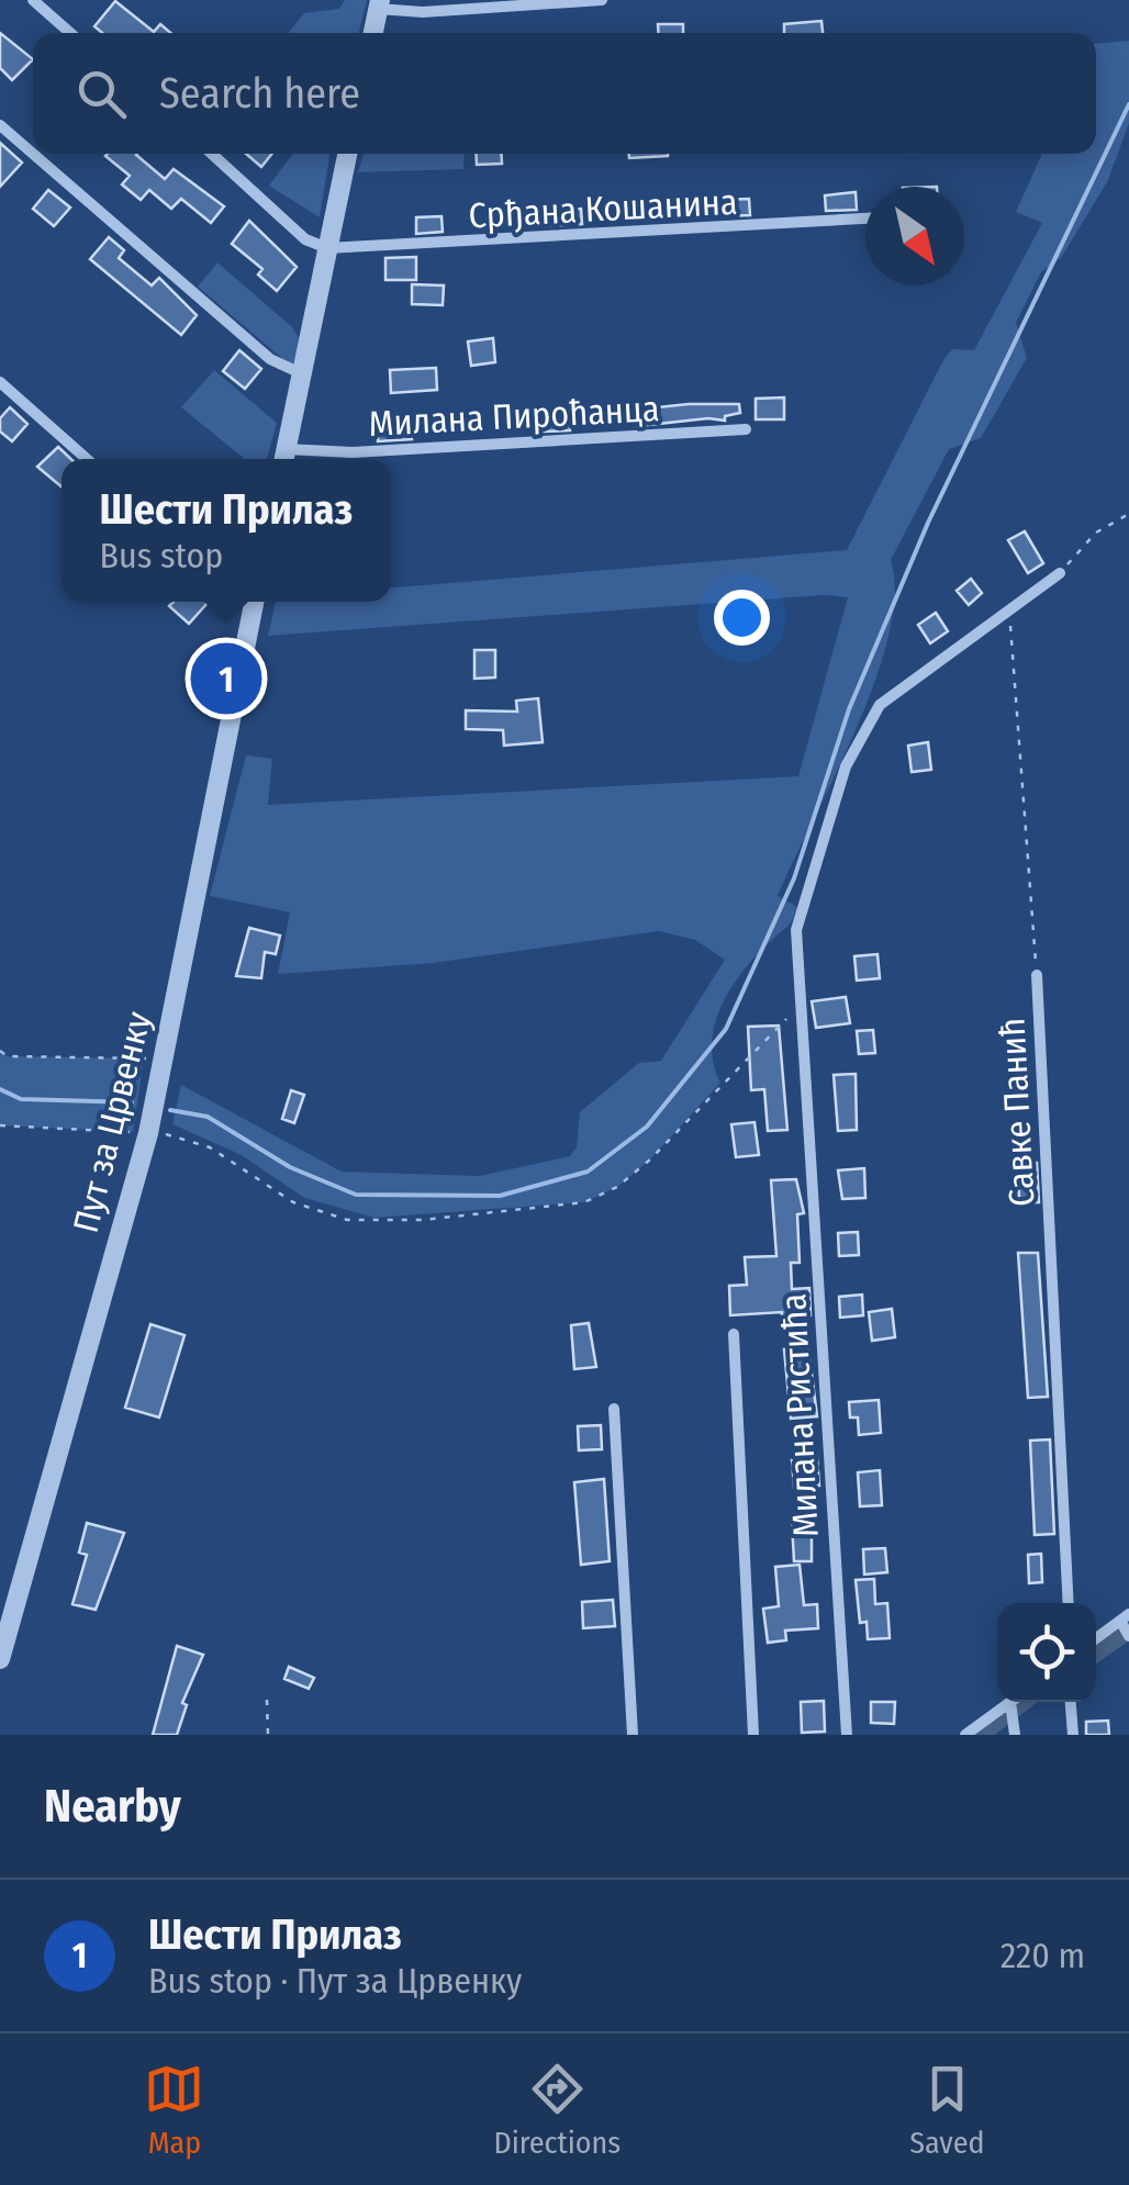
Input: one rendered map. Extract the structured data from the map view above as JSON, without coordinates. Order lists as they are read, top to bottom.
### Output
{
  "streets": {
    "street": [
      "Срђана Кошанина",
      "Милана Пироћанца",
      "Савке Панић",
      "Пут за Црвенку",
      "Милана Ристића"
    ]
  },
  "crossings": [
    ["Савке Панић", "Милана Ристића"]
  ],
  "north": "bottom right",
  "page": {
    "search": "Search here",
    "popup": ["Шести Прилаз", "Bus stop"],
    "pins": "1",
    "heading": "Nearby",
    "list": [
      {
        "mark": "1",
        "name": "Шести Прилаз",
        "note": "Bus stop · Пут за Црвенку",
        "value": "220 m"
      }
    ],
    "nav": ["Map", "Directions", "Saved"]
  }
}
